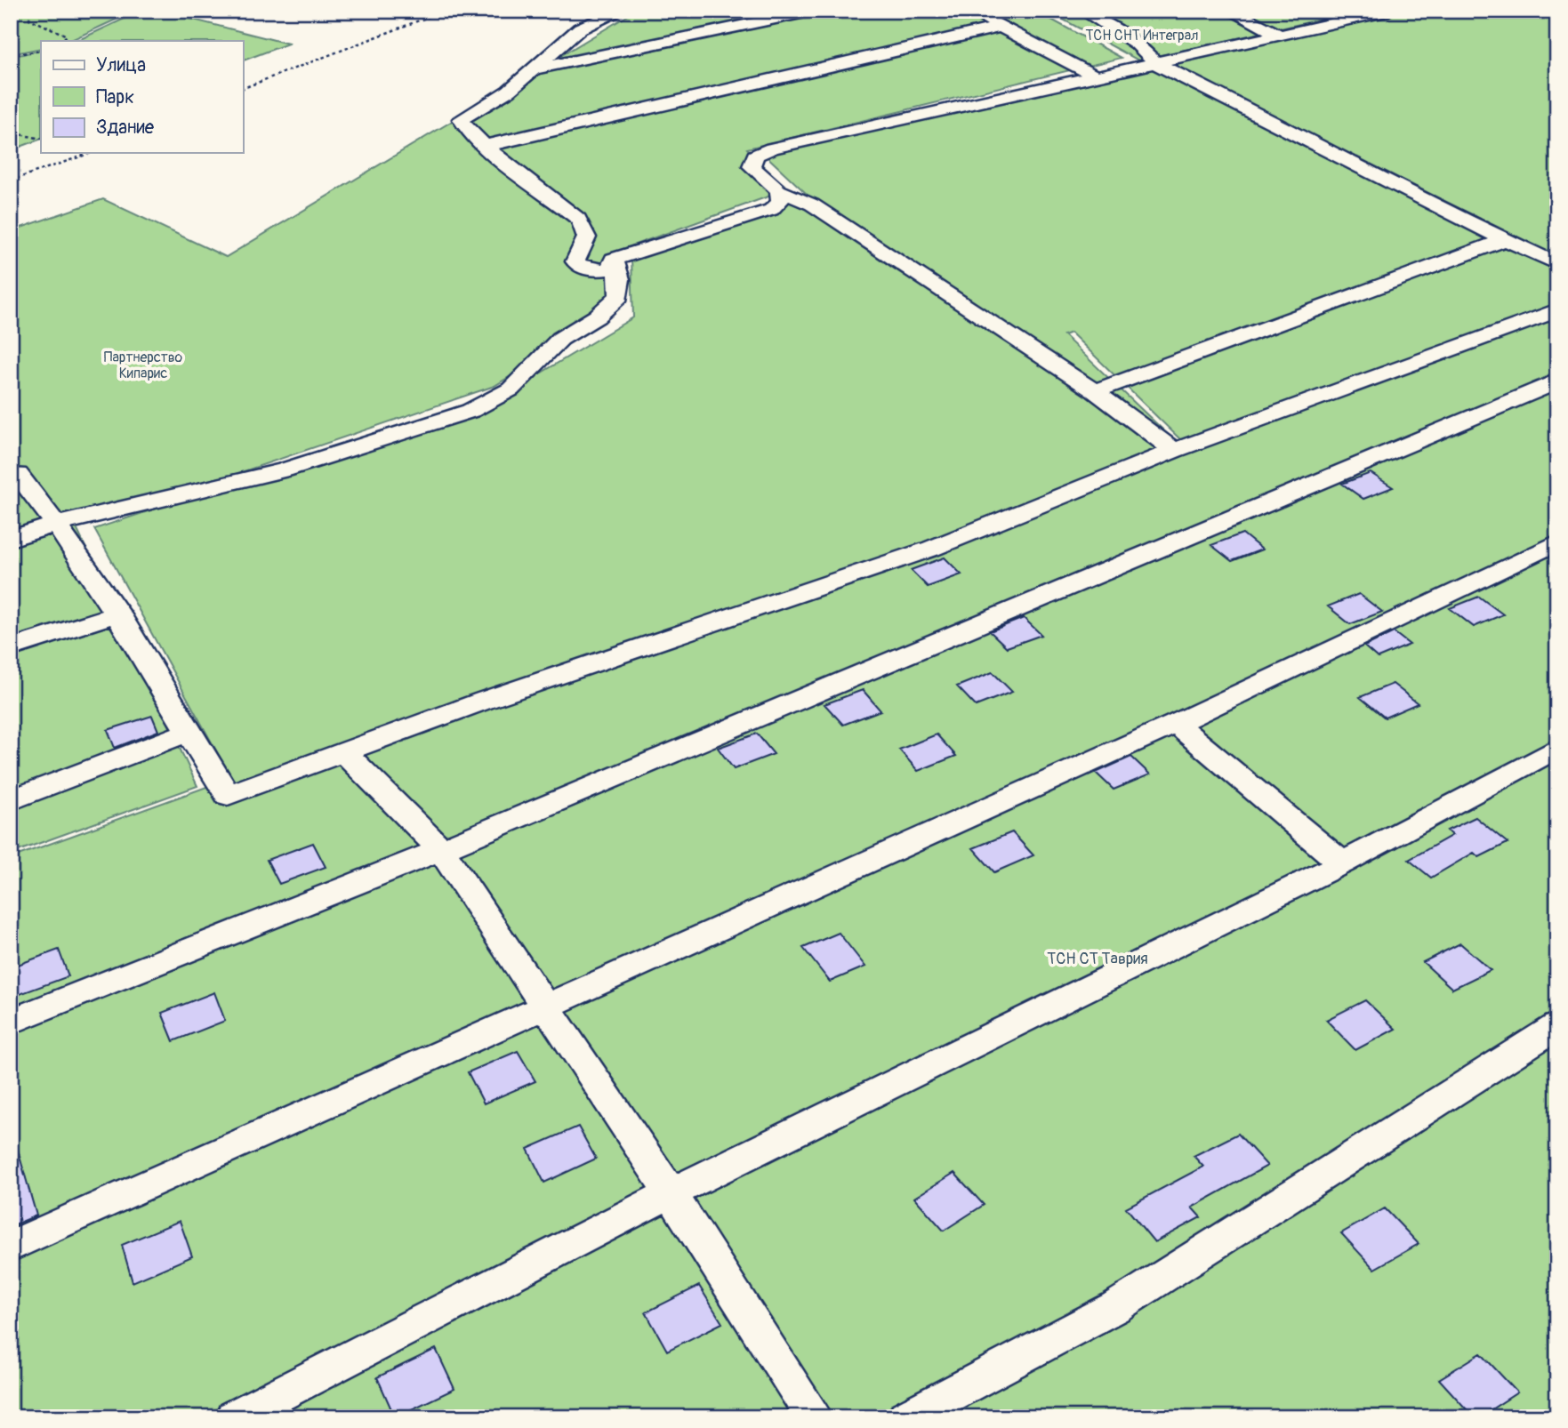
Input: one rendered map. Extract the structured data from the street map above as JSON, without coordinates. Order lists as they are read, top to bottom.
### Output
{
  "parks": ["ТСН СНТ Интеграл", "Партнерство Кипарис", "ТСН СТ Таврия"],
  "legend": ["Улица", "Парк", "Здание"]
}
